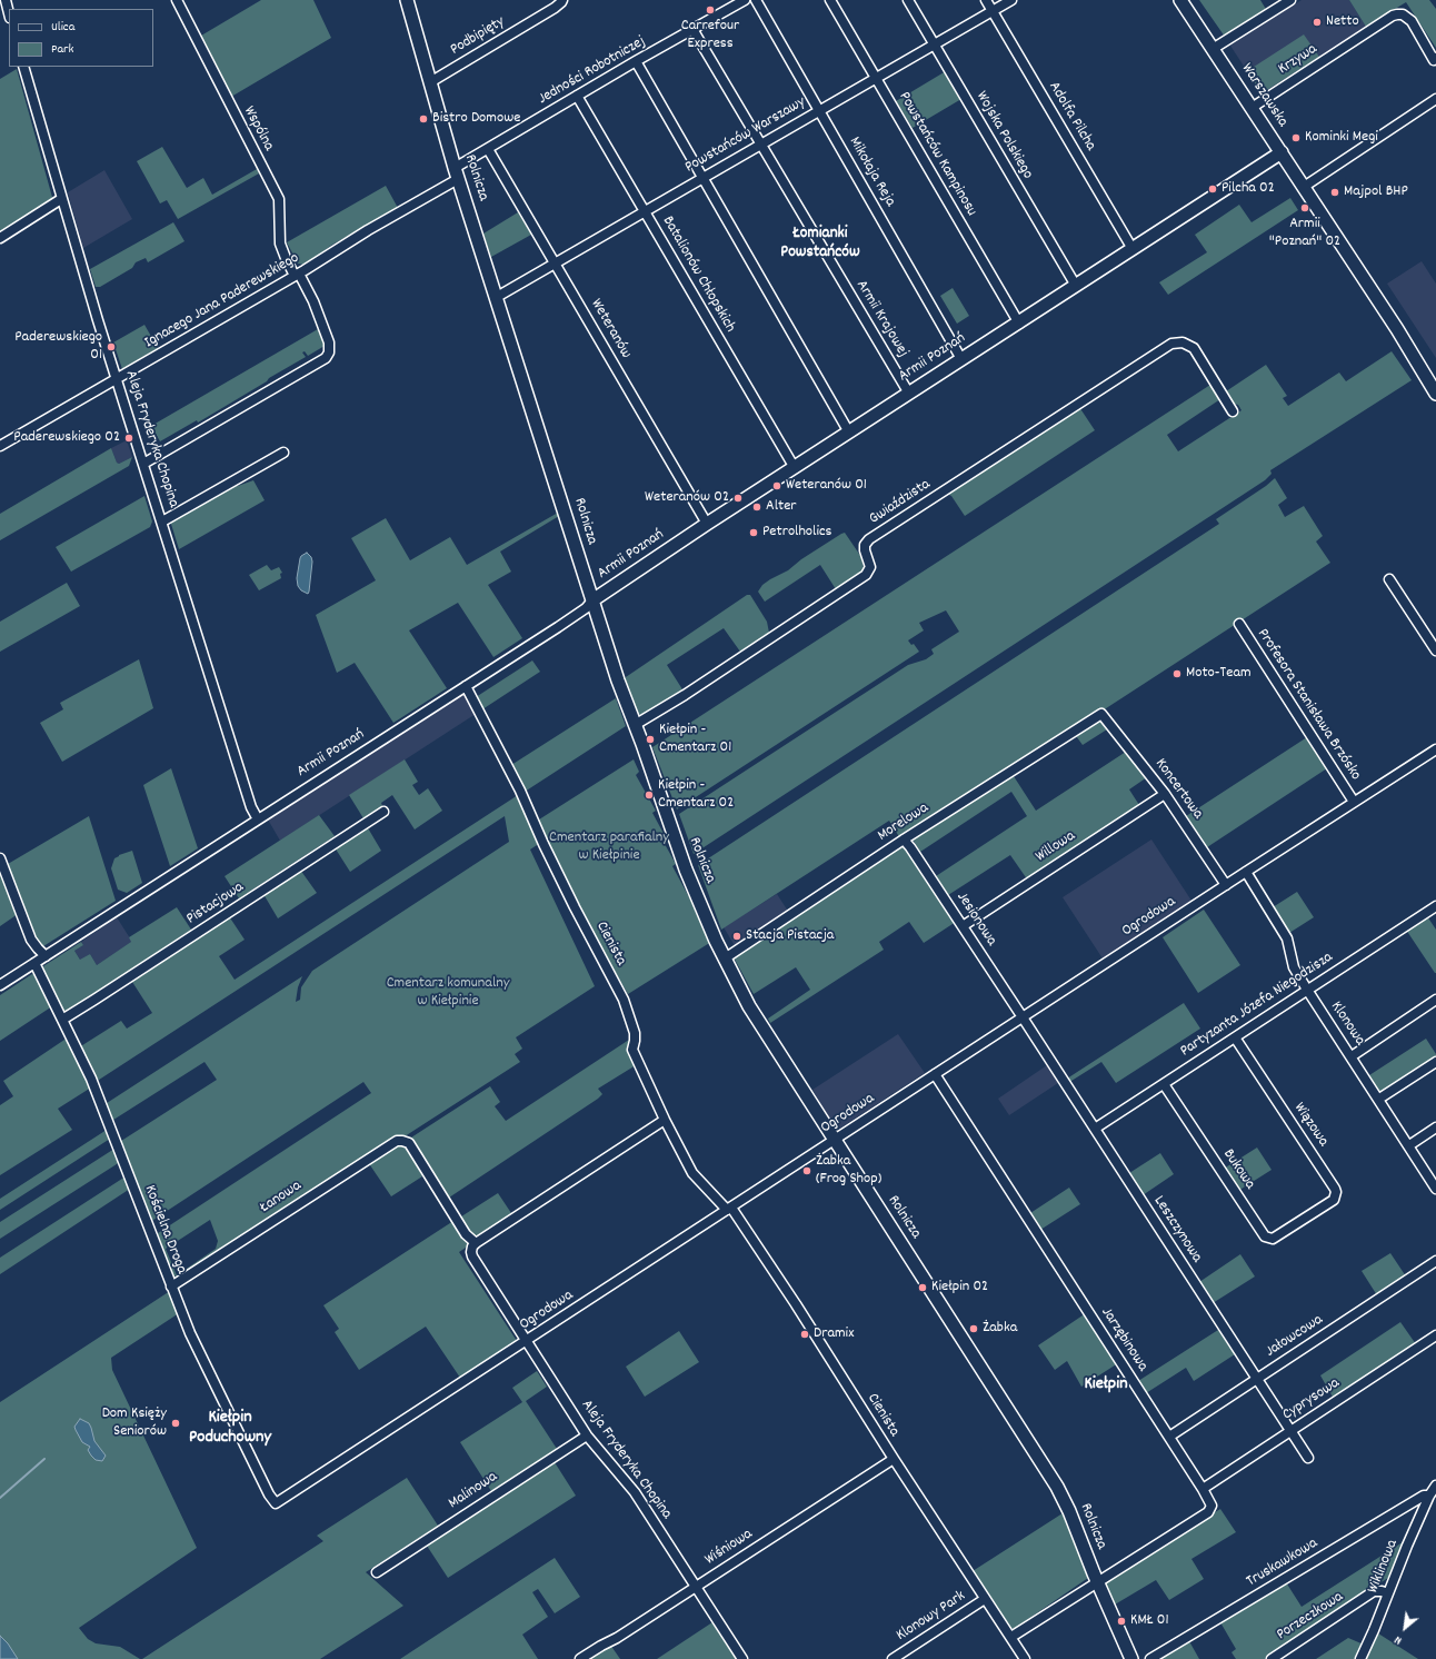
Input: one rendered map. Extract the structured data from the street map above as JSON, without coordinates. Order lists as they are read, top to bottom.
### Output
{
  "streets": {
    "street": [
      "Podbipięty",
      "Krzywa",
      "Jedności Robotniczej",
      "Warszawska",
      "Adolfa Pilcha",
      "Wspólna",
      "Powstańców Warszawy",
      "Wojska Polskiego",
      "Powstańców Kampinosu",
      "Mikołaja Reja",
      "Rolnicza",
      "Batalionów Chłopskich",
      "Ignacego Jana Paderewskiego",
      "Armii Krajowej",
      "Weteranów",
      "Armii Poznań",
      "Aleja Fryderyka Chopina",
      "Gwiaździsta",
      "Profesora Stanisława Brzósko",
      "Koncertowa",
      "Morelowa",
      "Willowa",
      "Pistacjowa",
      "Ogrodowa",
      "Jesionowa",
      "Cienista",
      "Partyzanta Józefa Niegodzisza",
      "Klonowa",
      "Wiązowa",
      "Bukowa",
      "Łanowa",
      "Kościelna Droga",
      "Leszczynowa",
      "Jałowcowa",
      "Jarzębinowa",
      "Cyprysowa",
      "Malinowa",
      "Wiśniowa",
      "Truskawkowa",
      "Wiklinowa",
      "Klonowy Park",
      "Porzeczkowa"
    ]
  },
  "crossings": [
    ["Podbipięty", "Rolnicza"],
    ["Krzywa", "Warszawska"],
    ["Jedności Robotniczej", "Rolnicza"],
    ["Jedności Robotniczej", "Batalionów Chłopskich"],
    ["Jedności Robotniczej", "Ignacego Jana Paderewskiego"],
    ["Jedności Robotniczej", "Armii Krajowej"],
    ["Jedności Robotniczej", "Weteranów"],
    ["Warszawska", "Armii Poznań"],
    ["Adolfa Pilcha", "Powstańców Warszawy"],
    ["Adolfa Pilcha", "Armii Poznań"],
    ["Wspólna", "Ignacego Jana Paderewskiego"],
    ["Wspólna", "Aleja Fryderyka Chopina"],
    ["Powstańców Warszawy", "Wojska Polskiego"],
    ["Powstańców Warszawy", "Powstańców Kampinosu"],
    ["Powstańców Warszawy", "Mikołaja Reja"],
    ["Powstańców Warszawy", "Rolnicza"],
    ["Powstańców Warszawy", "Batalionów Chłopskich"],
    ["Powstańców Warszawy", "Armii Krajowej"],
    ["Powstańców Warszawy", "Weteranów"],
    ["Wojska Polskiego", "Armii Poznań"],
    ["Powstańców Kampinosu", "Armii Poznań"],
    ["Mikołaja Reja", "Armii Poznań"],
    ["Rolnicza", "Ignacego Jana Paderewskiego"],
    ["Rolnicza", "Armii Poznań"],
    ["Rolnicza", "Gwiaździsta"],
    ["Rolnicza", "Morelowa"],
    ["Rolnicza", "Ogrodowa"],
    ["Rolnicza", "Jarzębinowa"],
    ["Batalionów Chłopskich", "Armii Poznań"],
    ["Ignacego Jana Paderewskiego", "Aleja Fryderyka Chopina"],
    ["Armii Krajowej", "Armii Poznań"],
    ["Weteranów", "Armii Poznań"],
    ["Armii Poznań", "Aleja Fryderyka Chopina"],
    ["Armii Poznań", "Cienista"],
    ["Armii Poznań", "Kościelna Droga"],
    ["Aleja Fryderyka Chopina", "Ogrodowa"],
    ["Aleja Fryderyka Chopina", "Łanowa"],
    ["Aleja Fryderyka Chopina", "Malinowa"],
    ["Aleja Fryderyka Chopina", "Wiśniowa"],
    ["Profesora Stanisława Brzósko", "Ogrodowa"],
    ["Koncertowa", "Morelowa"],
    ["Koncertowa", "Willowa"],
    ["Koncertowa", "Ogrodowa"],
    ["Morelowa", "Jesionowa"],
    ["Willowa", "Jesionowa"],
    ["Pistacjowa", "Kościelna Droga"],
    ["Ogrodowa", "Jesionowa"],
    ["Ogrodowa", "Cienista"],
    ["Ogrodowa", "Klonowa"],
    ["Ogrodowa", "Kościelna Droga"],
    ["Ogrodowa", "Leszczynowa"],
    ["Ogrodowa", "Jarzębinowa"],
    ["Jesionowa", "Leszczynowa"],
    ["Cienista", "Wiśniowa"],
    ["Cienista", "Klonowy Park"],
    ["Partyzanta Józefa Niegodzisza", "Klonowa"],
    ["Partyzanta Józefa Niegodzisza", "Wiązowa"],
    ["Partyzanta Józefa Niegodzisza", "Bukowa"],
    ["Partyzanta Józefa Niegodzisza", "Leszczynowa"],
    ["Wiązowa", "Bukowa"],
    ["Łanowa", "Kościelna Droga"],
    ["Leszczynowa", "Jałowcowa"],
    ["Leszczynowa", "Cyprysowa"],
    ["Jałowcowa", "Jarzębinowa"],
    ["Jarzębinowa", "Cyprysowa"],
    ["Truskawkowa", "Wiklinowa"],
    ["Wiklinowa", "Porzeczkowa"]
  ],
  "districts": ["Łomianki Powstańców", "Kiełpin", "Kiełpin Poduchowny"],
  "parks": ["Cmentarz parafialny w Kiełpinie", "Cmentarz komunalny w Kiełpinie"],
  "places": [
    "Carrefour Express",
    "Netto",
    "Bistro Domowe",
    "Kominki Megi",
    "Pilcha 02",
    "Majpol BHP",
    "Armii \"Poznań\" 02",
    "Paderewskiego 01",
    "Paderewskiego 02",
    "Weteranów 01",
    "Weteranów 02",
    "Alter",
    "Petrolholics",
    "Moto-Team",
    "Kiełpin - Cmentarz 01",
    "Kiełpin - Cmentarz 02",
    "Stacja Pistacja",
    "Żabka (Frog Shop)",
    "Kiełpin 02",
    "Żabka",
    "Dramix",
    "Dom Księży Seniorów",
    "KMŁ 01"
  ],
  "legend": ["Ulica", "Park"],
  "north": "bottom left"
}
